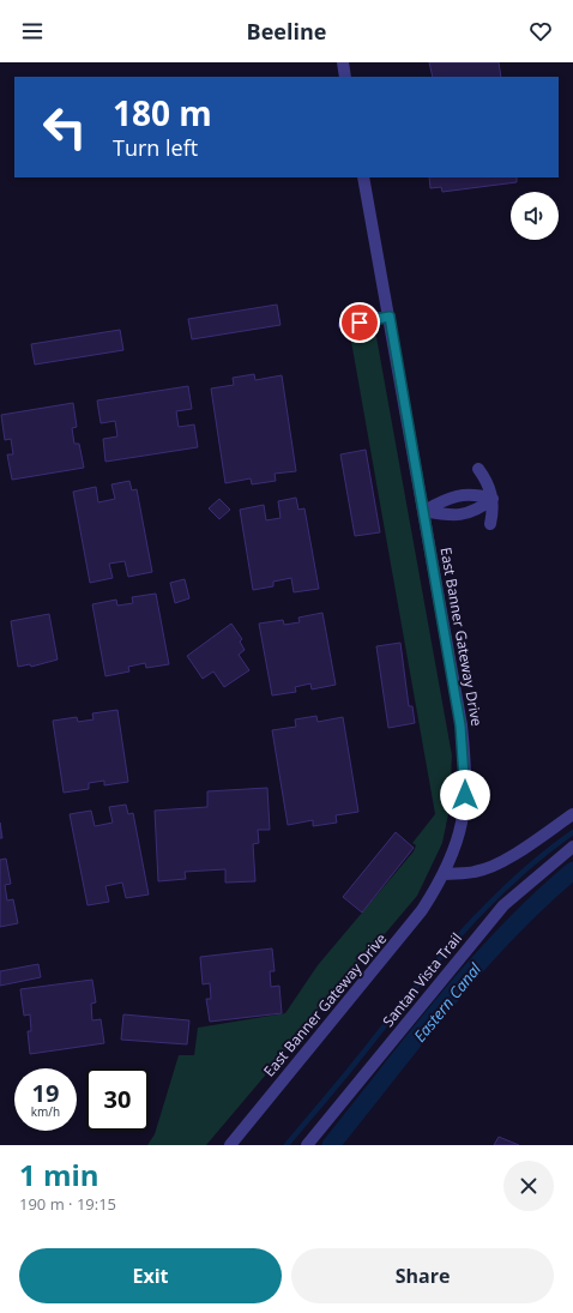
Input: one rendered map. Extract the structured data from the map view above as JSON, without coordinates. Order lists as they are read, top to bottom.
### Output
{
  "streets": {
    "street": ["East Banner Gateway Drive", "Santan Vista Trail"]
  },
  "water": ["Eastern Canal"],
  "page": {
    "header": "Beeline",
    "turn": ["180 m", "Turn left"],
    "speed": "19 km/h",
    "limit": "30",
    "heading": ["1 min", "190 m · 19:15"],
    "buttons": ["Exit", "Share"]
  }
}
